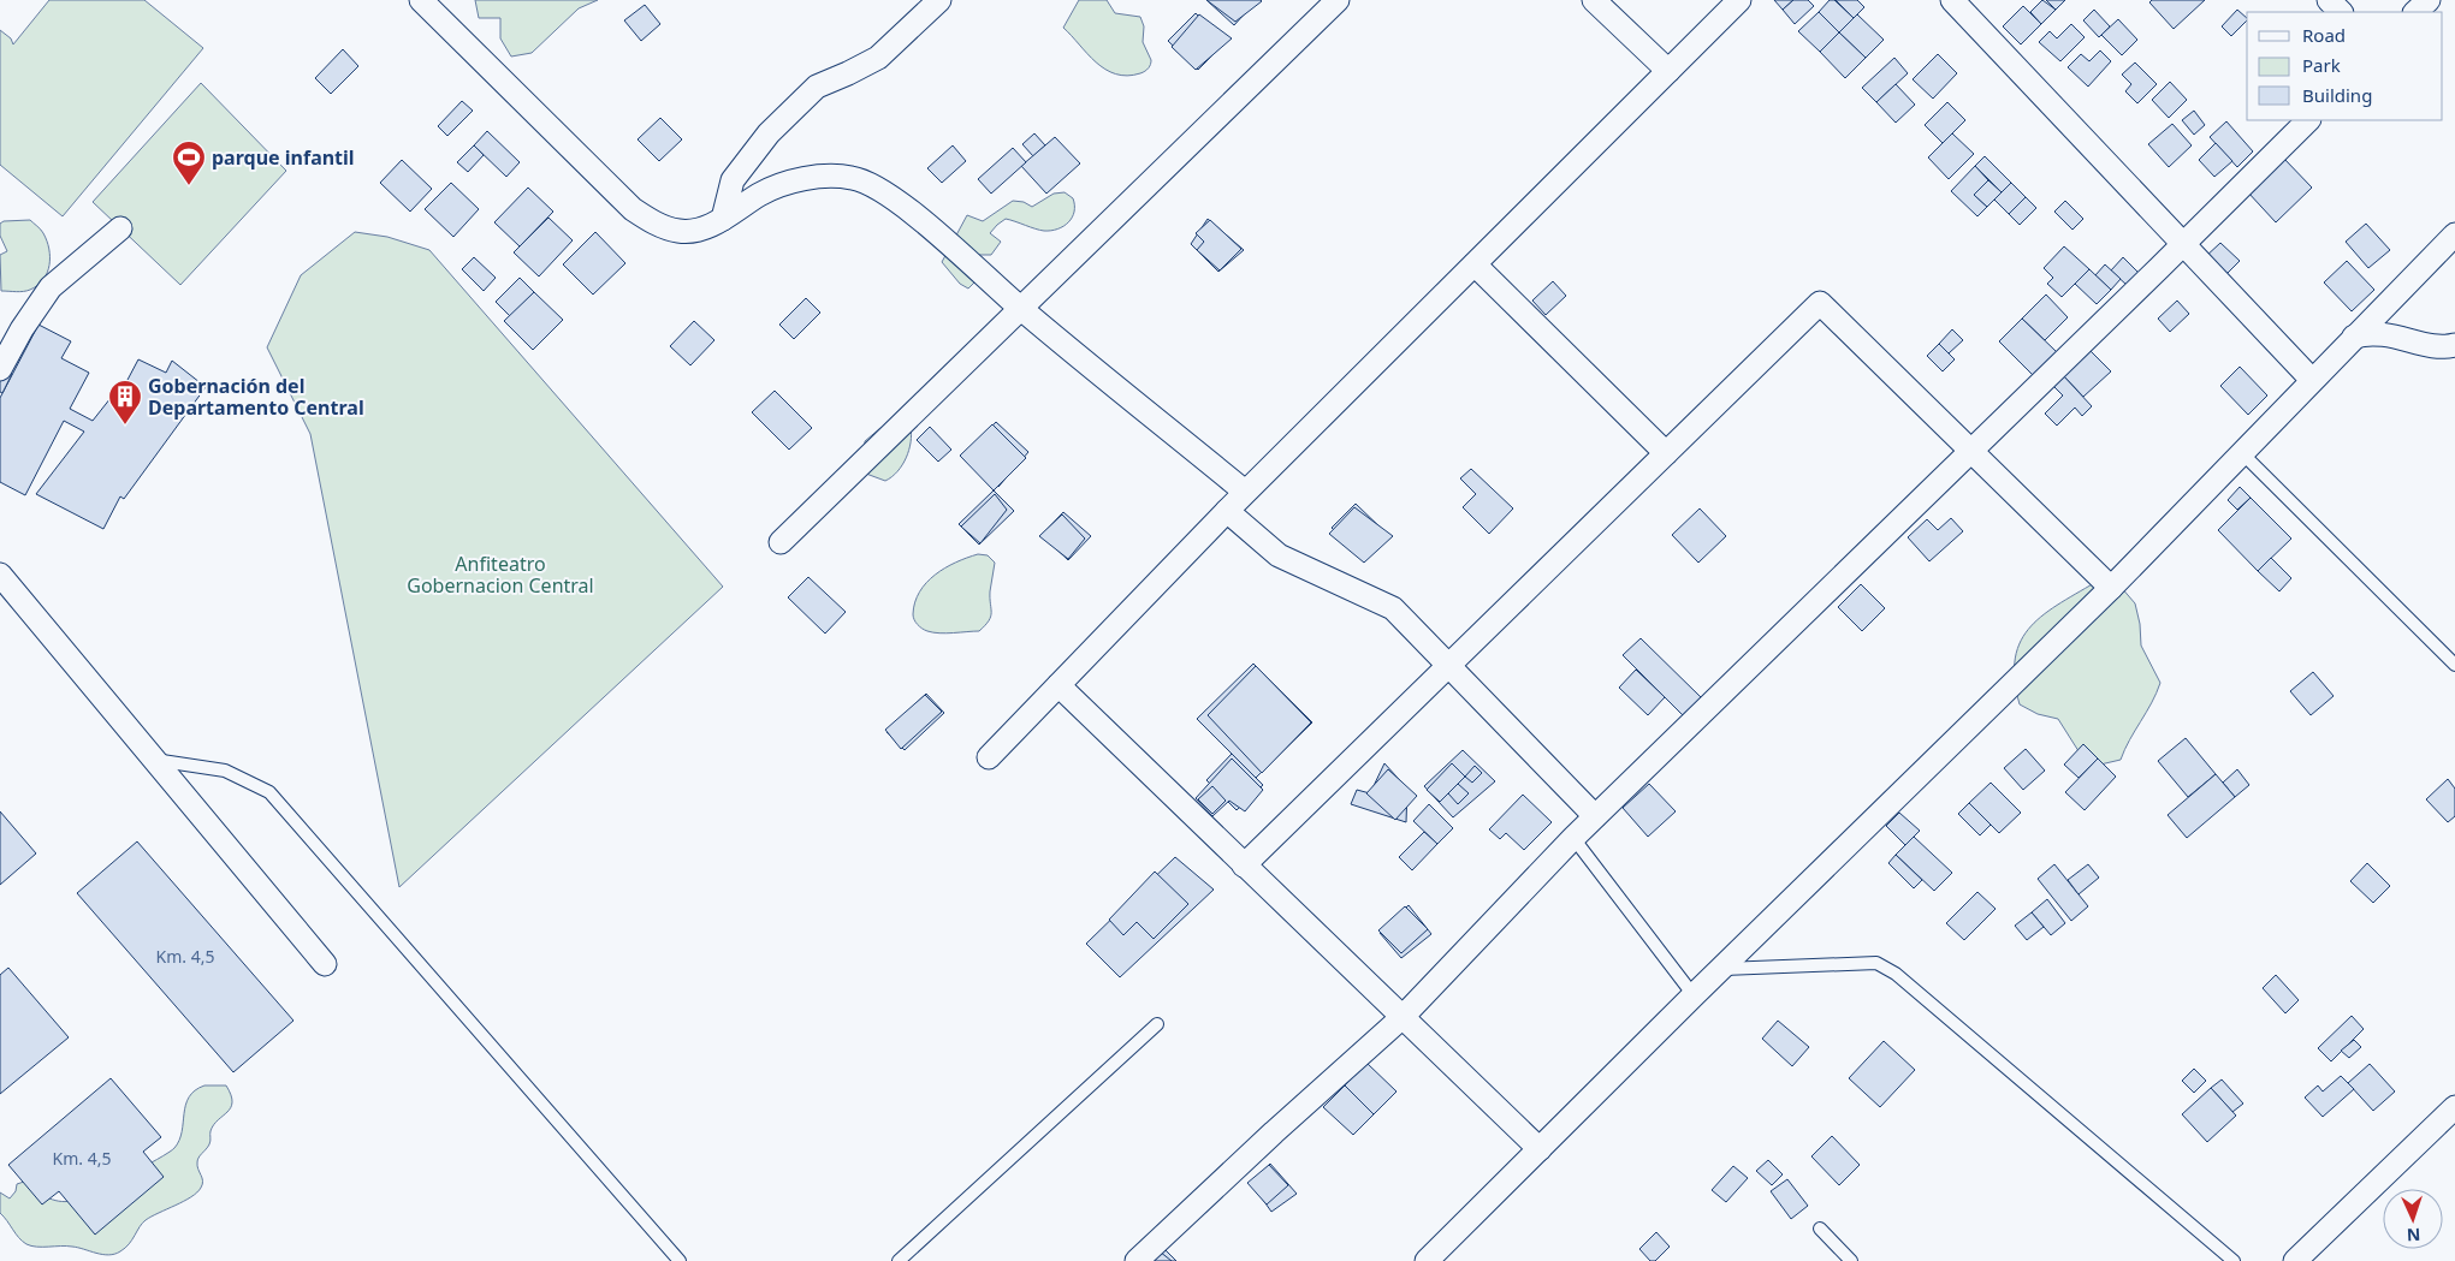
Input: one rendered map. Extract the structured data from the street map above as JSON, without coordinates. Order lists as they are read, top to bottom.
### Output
{
  "parks": ["Anfiteatro Gobernacion Central"],
  "places": {
    "sports": ["parque infantil"],
    "building": ["Gobernación del Departamento Central"]
  },
  "house_numbers": ["Km. 4,5", "Km. 4,5"],
  "legend": ["Road", "Park", "Building"],
  "north": "bottom"
}
